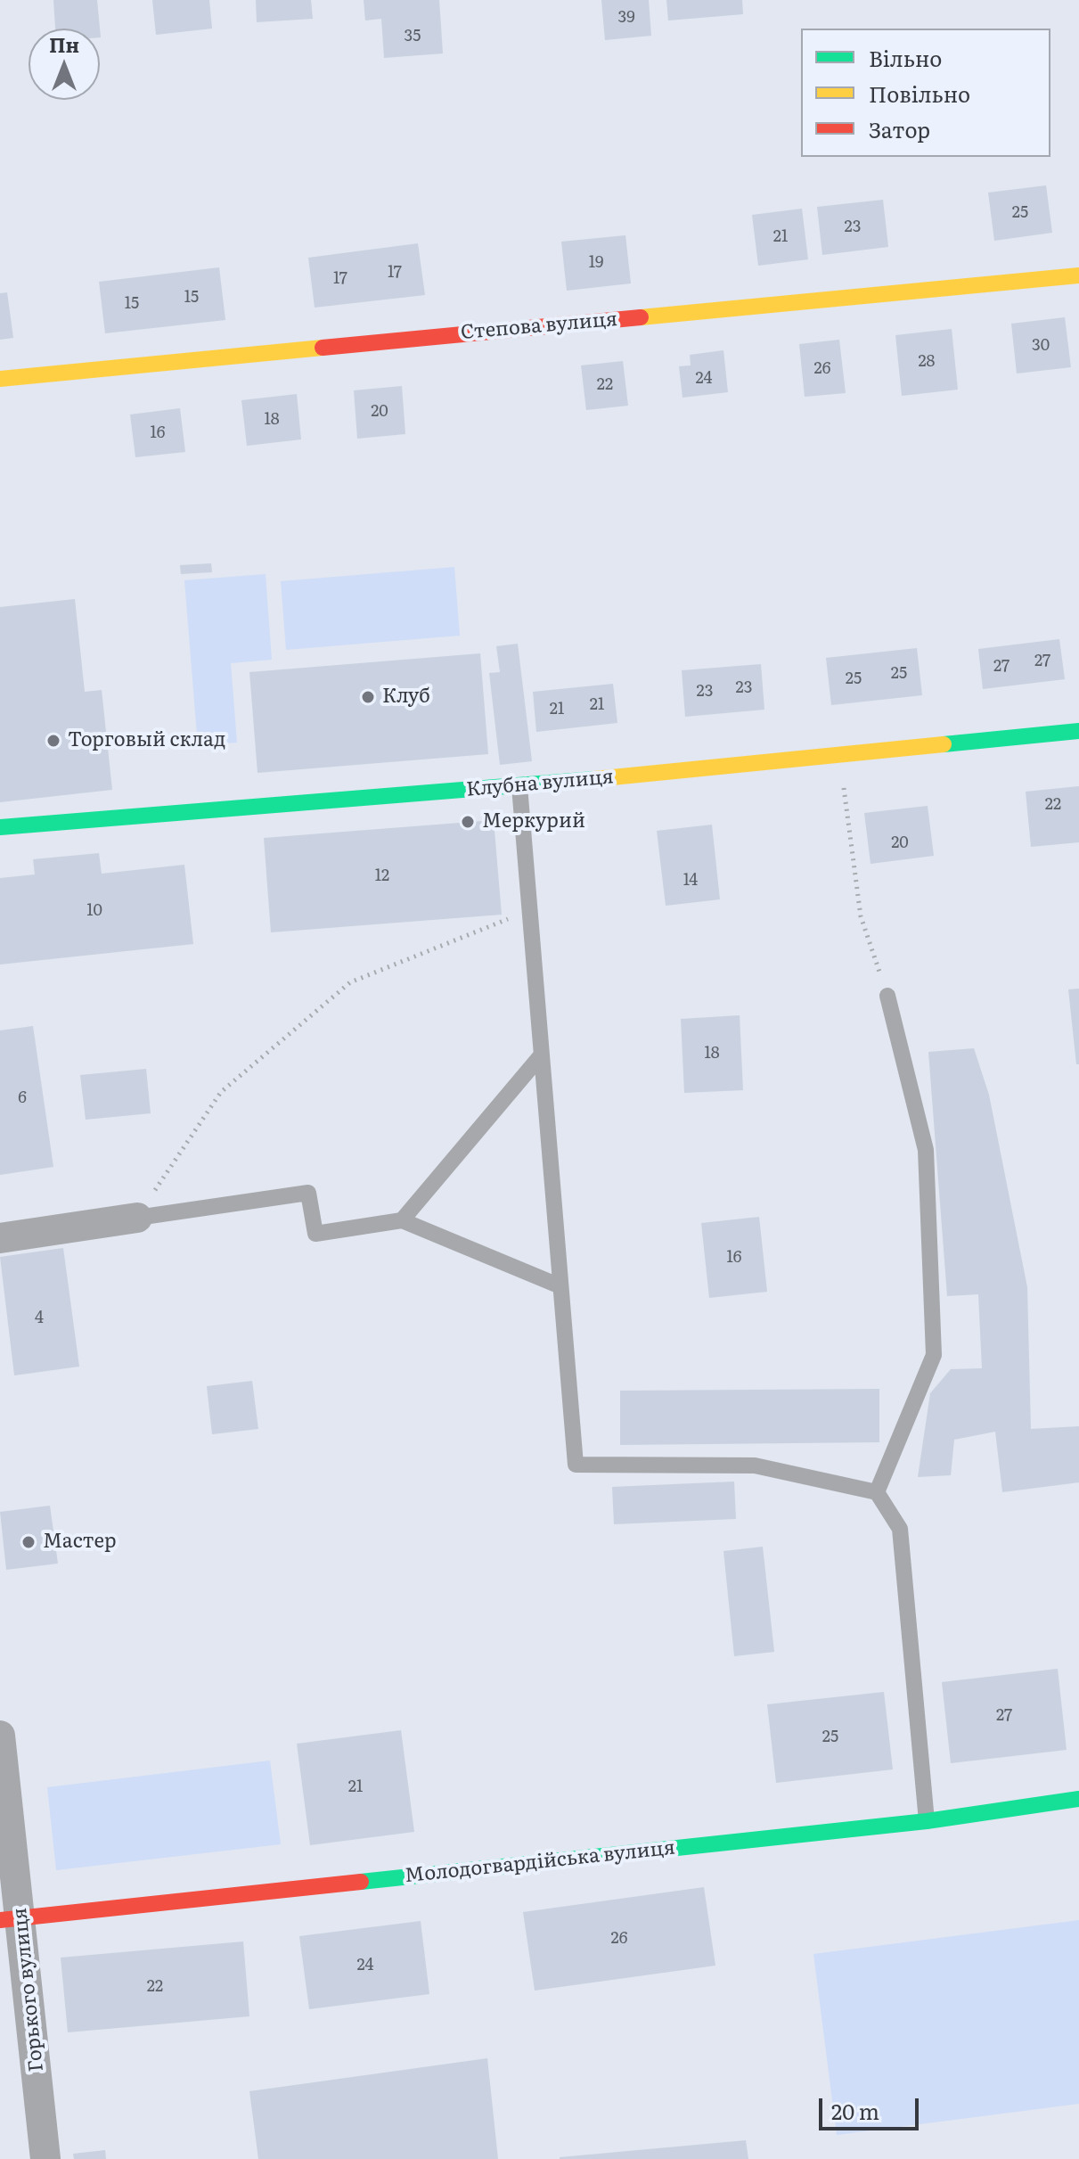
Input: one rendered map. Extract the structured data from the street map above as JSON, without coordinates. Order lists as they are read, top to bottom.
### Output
{
  "streets": {
    "street": [
      "Степова вулиця",
      "Клубна вулиця",
      "Молодогвардійська вулиця",
      "Горького вулиця"
    ]
  },
  "crossings": [
    ["Молодогвардійська вулиця", "Горького вулиця"]
  ],
  "places": [
    "Клуб",
    "Торговый склад",
    "Меркурий",
    "Мастер"
  ],
  "house_numbers": [
    "39",
    "35",
    "25",
    "23",
    "21",
    "19",
    "17",
    "17",
    "15",
    "15",
    "30",
    "28",
    "26",
    "24",
    "22",
    "20",
    "18",
    "16",
    "27",
    "27",
    "25",
    "25",
    "23",
    "23",
    "21",
    "21",
    "22",
    "20",
    "12",
    "14",
    "10",
    "18",
    "6",
    "16",
    "4",
    "27",
    "25",
    "21",
    "26",
    "24",
    "22"
  ],
  "legend": ["Вільно", "Повільно", "Затор"],
  "scale_bar": "20 m",
  "north": "top"
}
